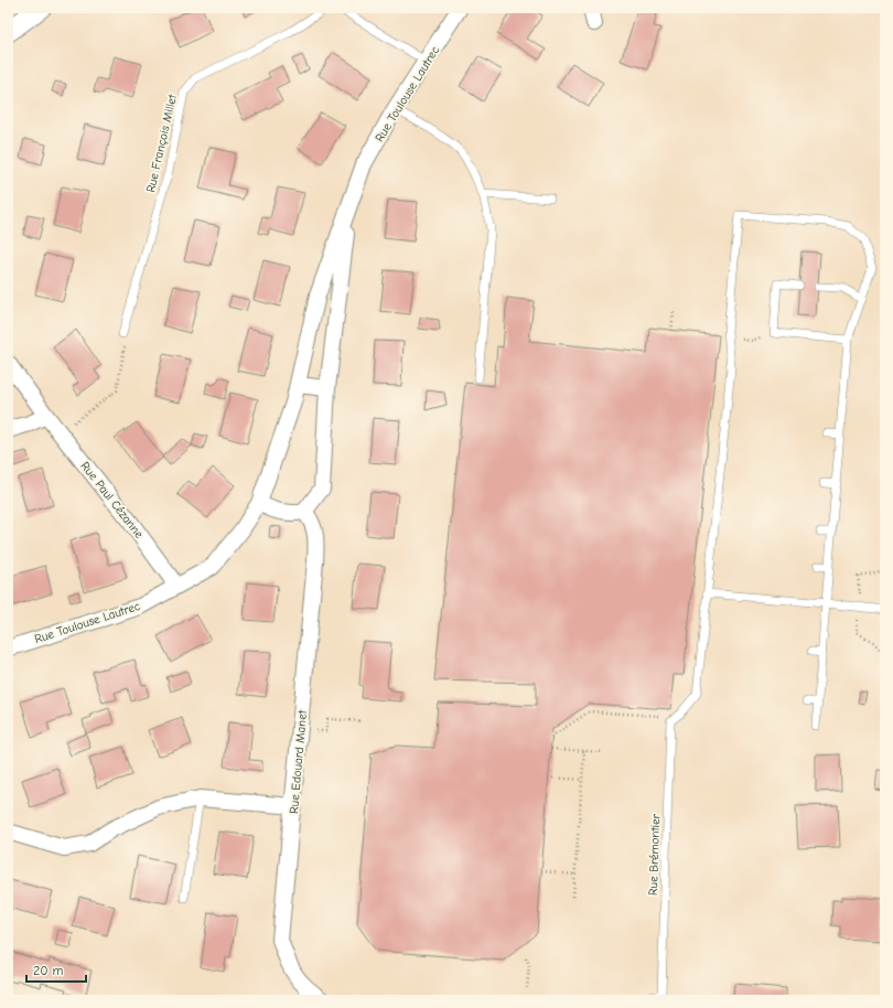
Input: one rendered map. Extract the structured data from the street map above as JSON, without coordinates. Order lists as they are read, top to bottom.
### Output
{
  "streets": {
    "street": ["Rue Toulouse Lautrec", "Rue Paul Cézanne", "Rue Edouard Manet"],
    "lane": ["Rue François Millet", "Rue Brémontier"]
  },
  "crossings": [
    ["Rue Toulouse Lautrec", "Rue Paul Cézanne"],
    ["Rue Toulouse Lautrec", "Rue Edouard Manet"]
  ],
  "scale_bar": "20 m"
}
